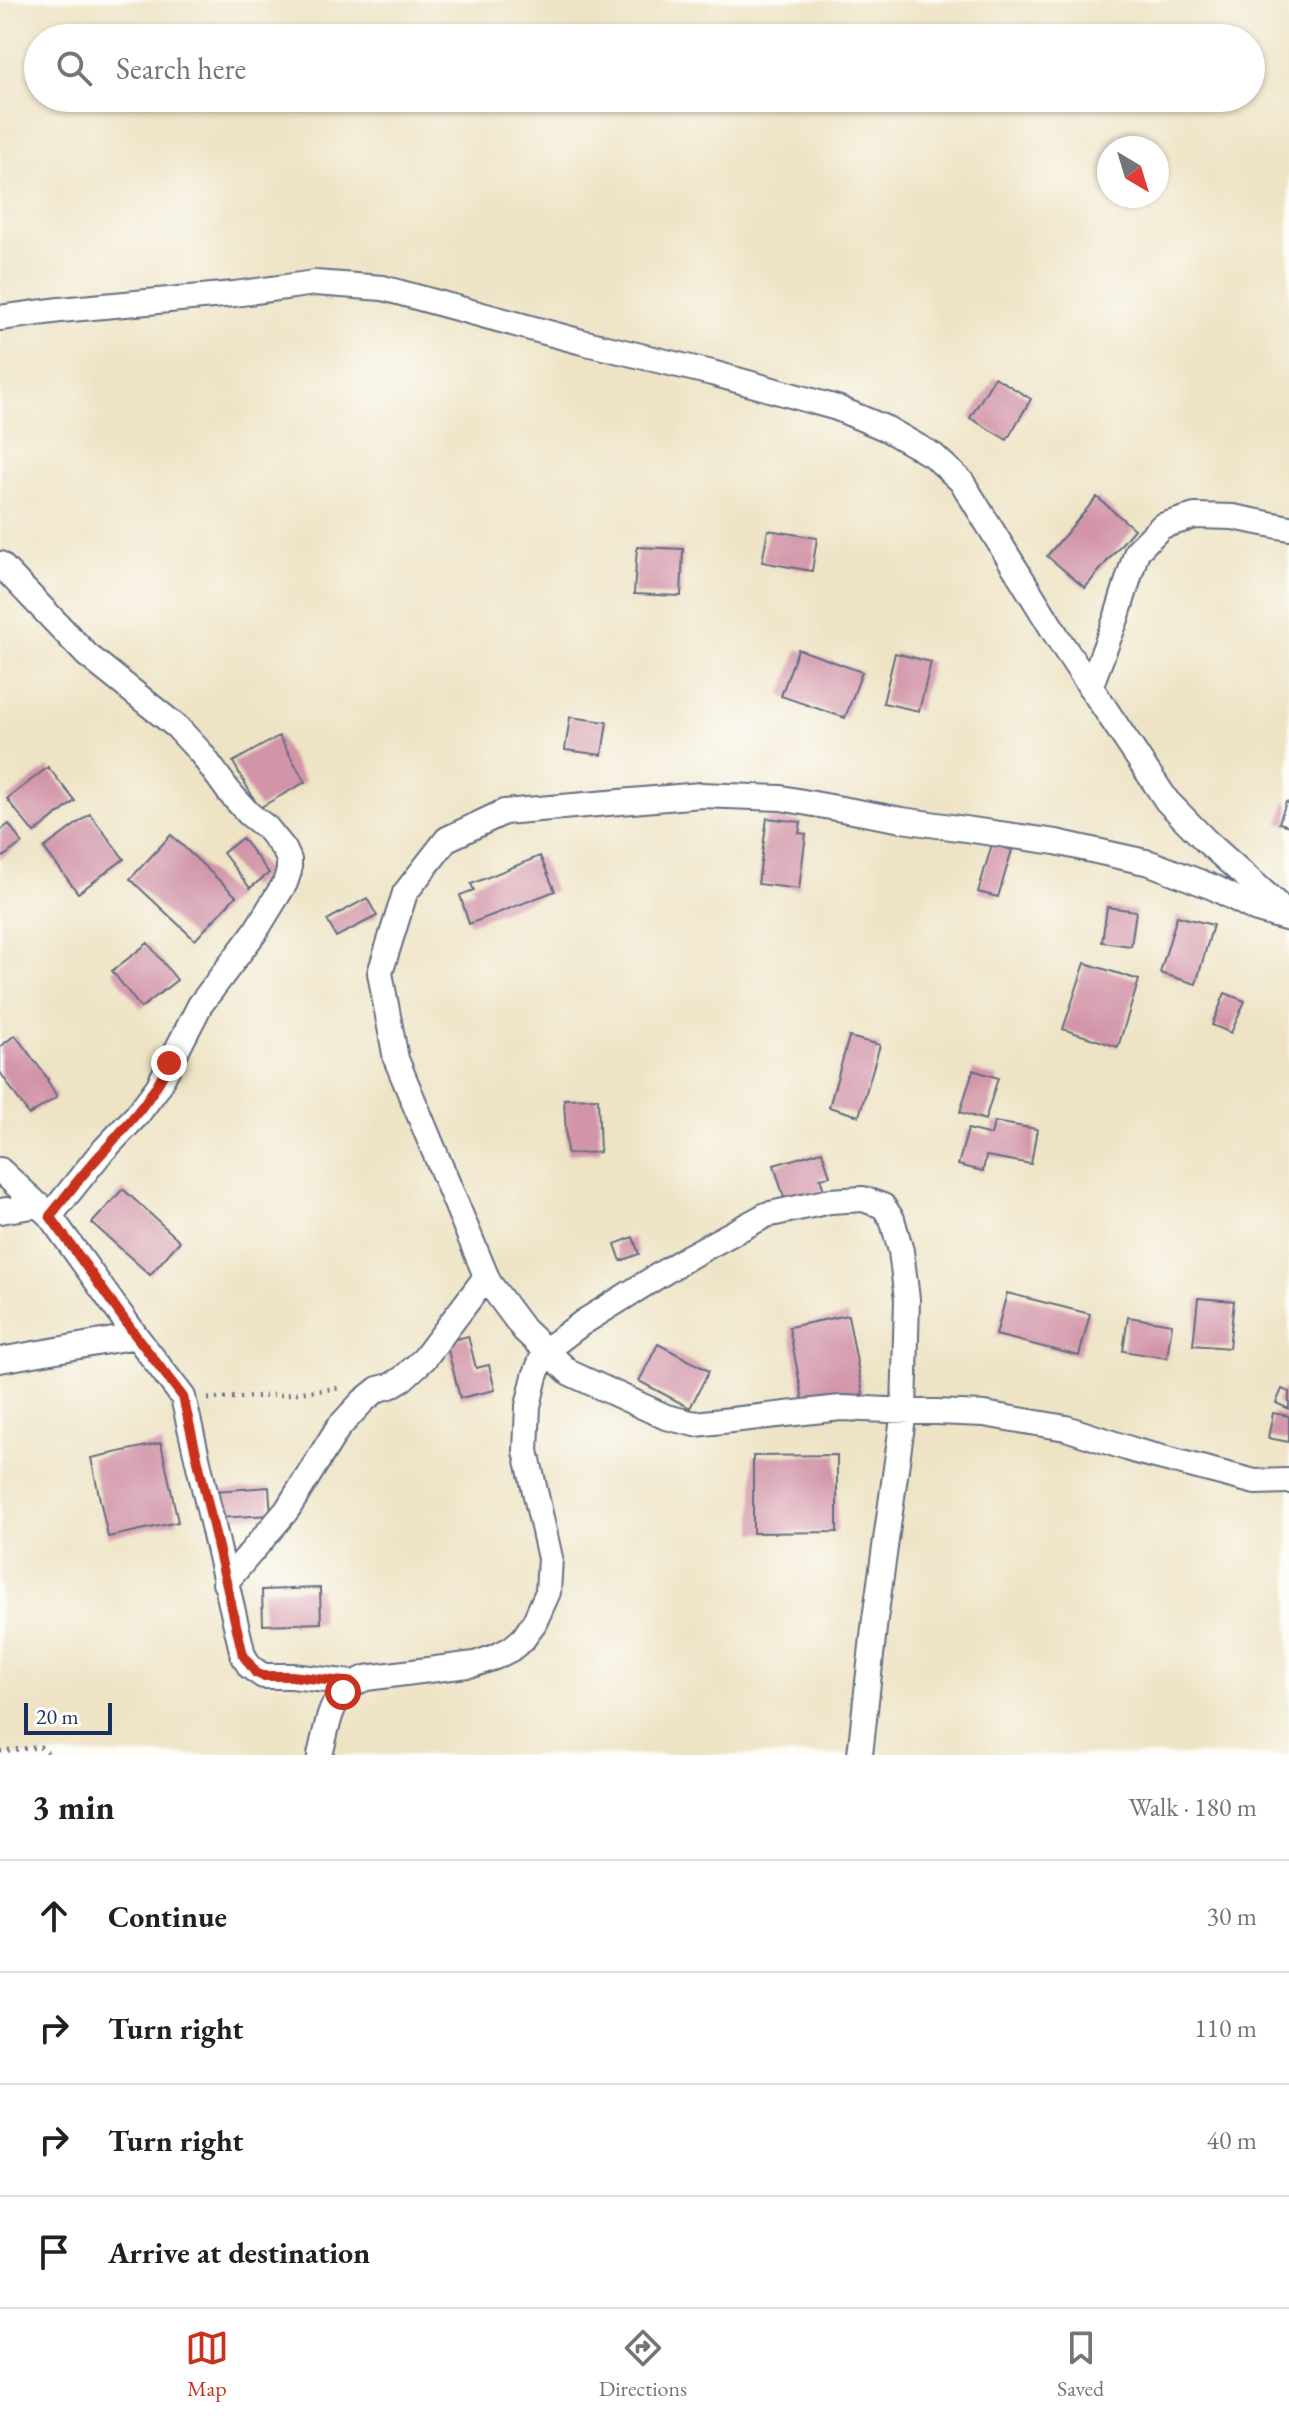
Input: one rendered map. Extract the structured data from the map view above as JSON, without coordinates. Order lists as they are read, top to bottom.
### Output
{
  "scale_bar": "20 m",
  "north": "bottom right",
  "page": {
    "search": "Search here",
    "scale": "20 m",
    "heading": ["3 min", "Walk · 180 m"],
    "list": [
      ["Continue", "30 m"],
      ["Turn right", "110 m"],
      ["Turn right", "40 m"],
      "Arrive at destination"
    ],
    "nav": ["Map", "Directions", "Saved"]
  }
}
